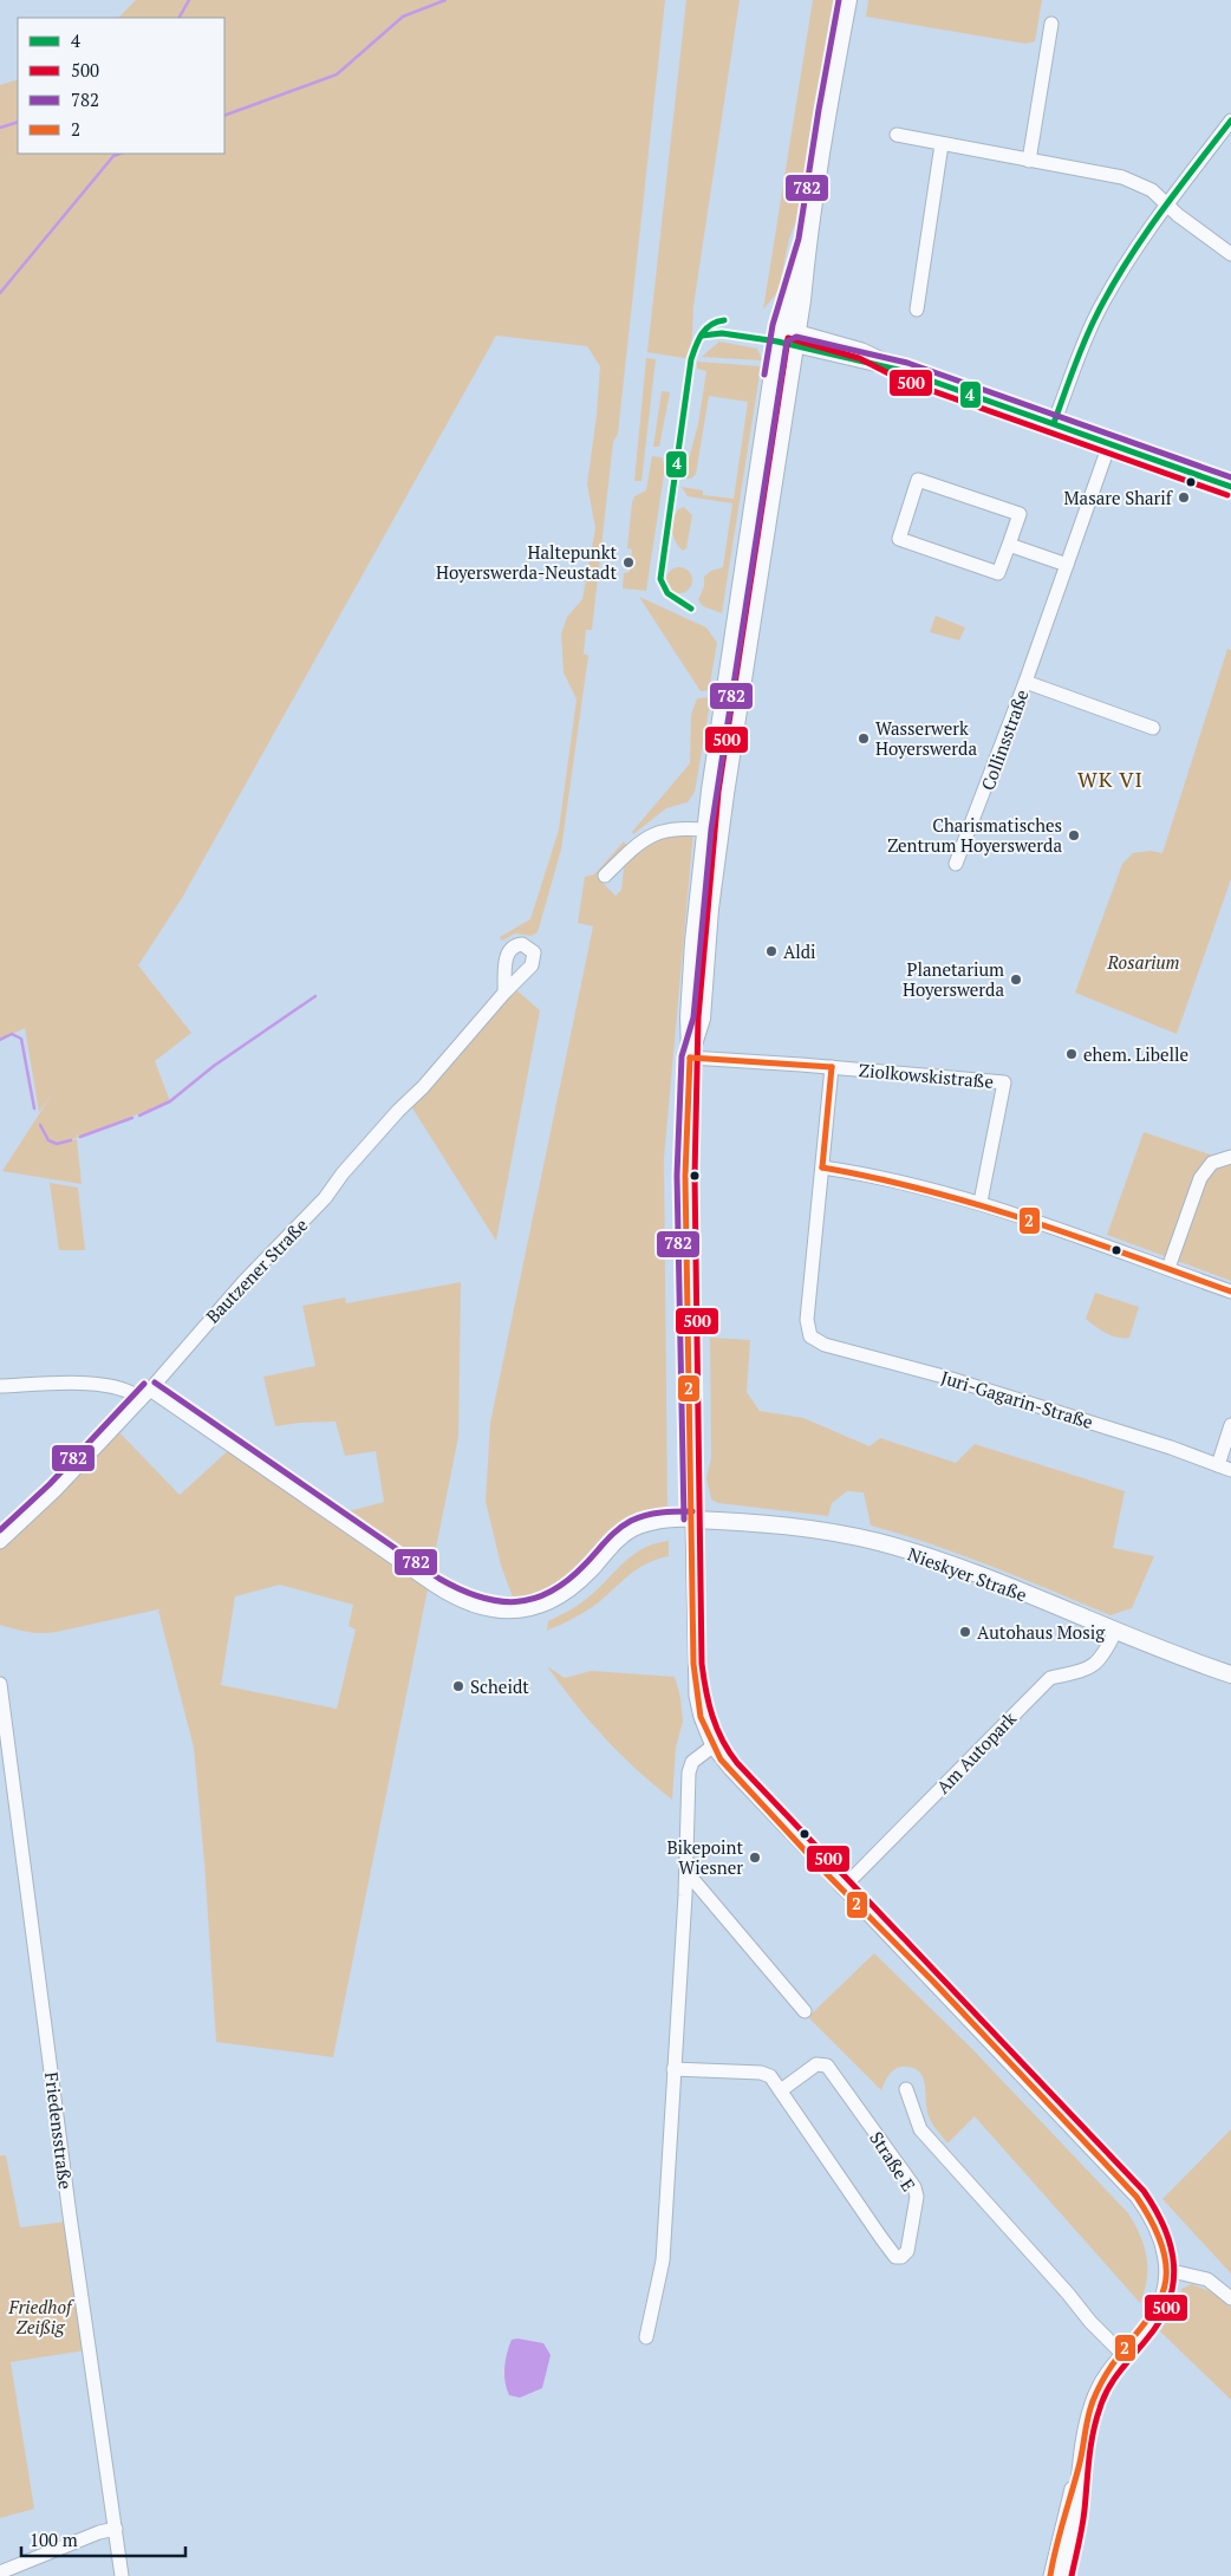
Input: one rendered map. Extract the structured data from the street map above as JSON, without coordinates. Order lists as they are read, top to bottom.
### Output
{
  "streets": {
    "main road": ["Nieskyer Straße"],
    "street": [
      "Collinsstraße",
      "Ziolkowskistraße",
      "Bautzener Straße",
      "Juri-Gagarin-Straße",
      "Am Autopark",
      "Friedensstraße",
      "Straße E"
    ]
  },
  "crossings": [
    ["Nieskyer Straße", "Am Autopark"]
  ],
  "districts": ["WK VI"],
  "parks": ["Rosarium", "Friedhof Zeißig"],
  "places": [
    "Masare Sharif",
    "Haltepunkt Hoyerswerda-Neustadt",
    "Wasserwerk Hoyerswerda",
    "Charismatisches Zentrum Hoyerswerda",
    "Aldi",
    "Planetarium Hoyerswerda",
    "ehem. Libelle",
    "Autohaus Mosig",
    "Scheidt",
    "Bikepoint Wiesner"
  ],
  "lines": [
    "transit line 782",
    "transit line 4",
    "transit line 500",
    "transit line 2"
  ],
  "legend": [
    "4",
    "500",
    "782",
    "2"
  ],
  "scale_bar": "100 m"
}
